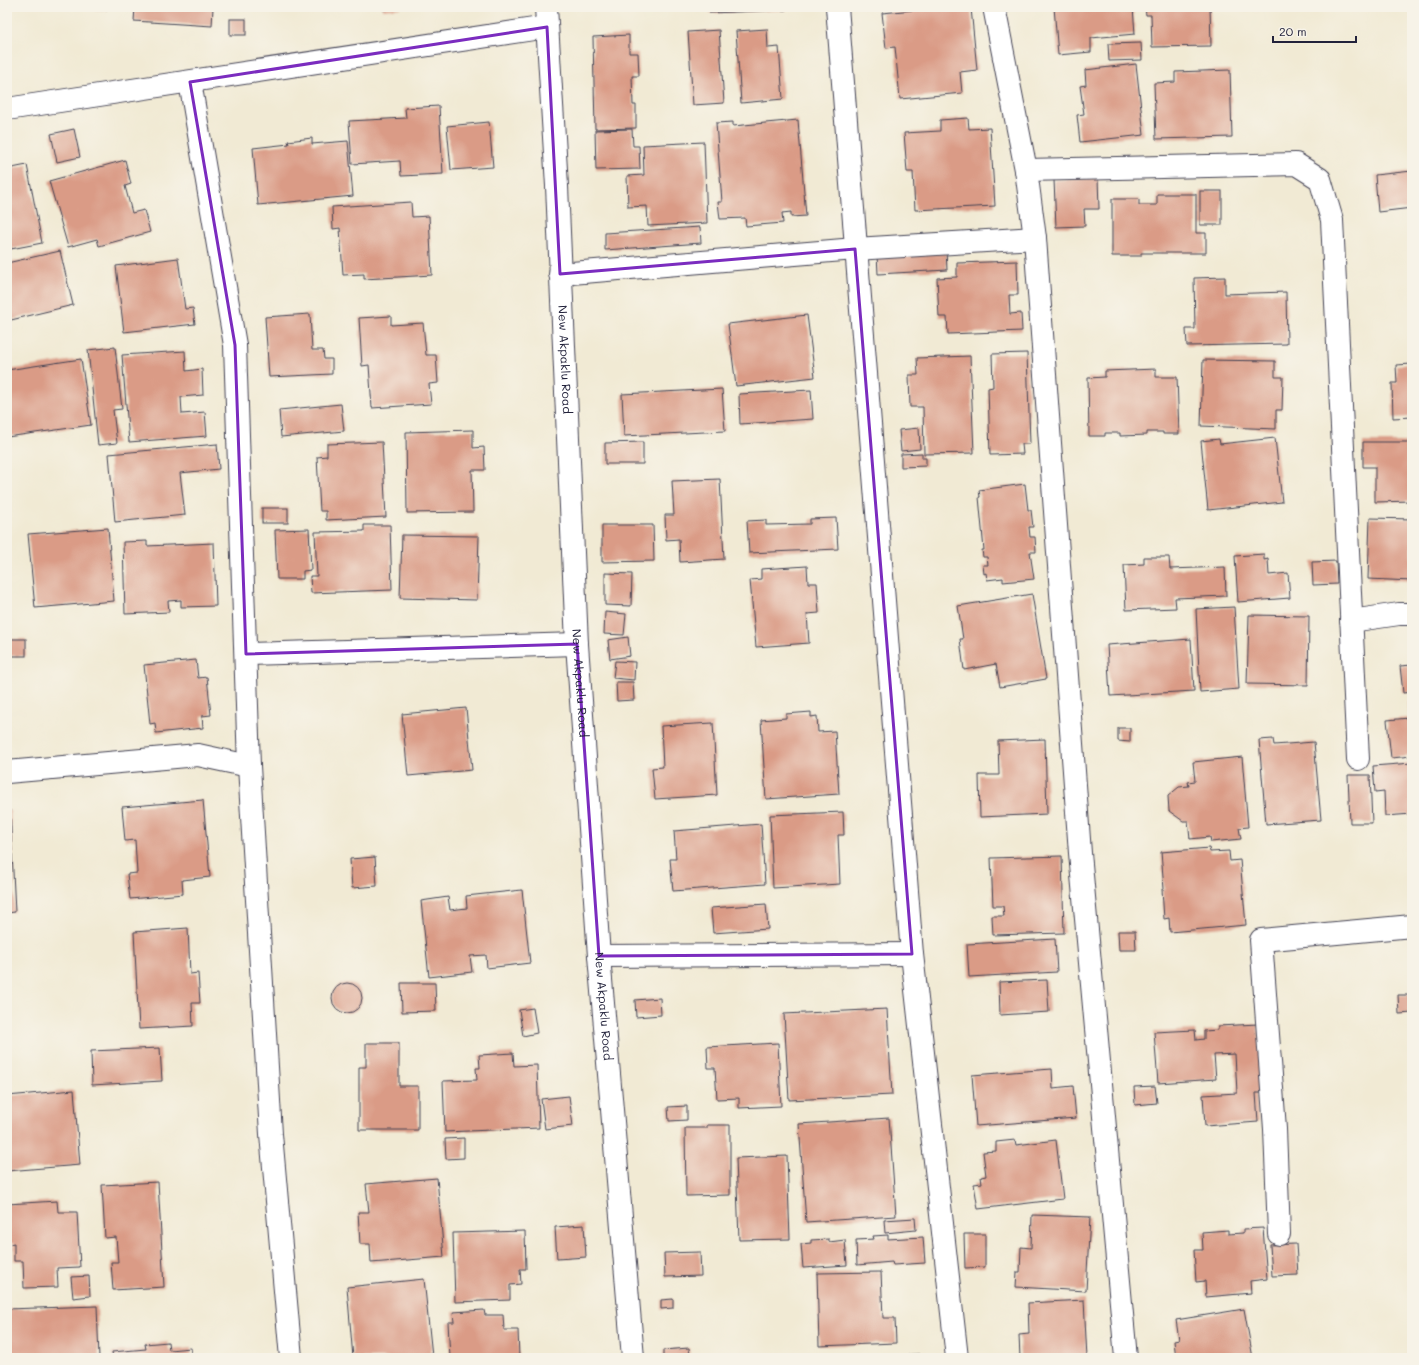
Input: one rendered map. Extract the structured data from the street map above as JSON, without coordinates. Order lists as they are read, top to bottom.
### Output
{
  "streets": {
    "street": ["New Akpaklu Road"]
  },
  "scale_bar": "20 m"
}
